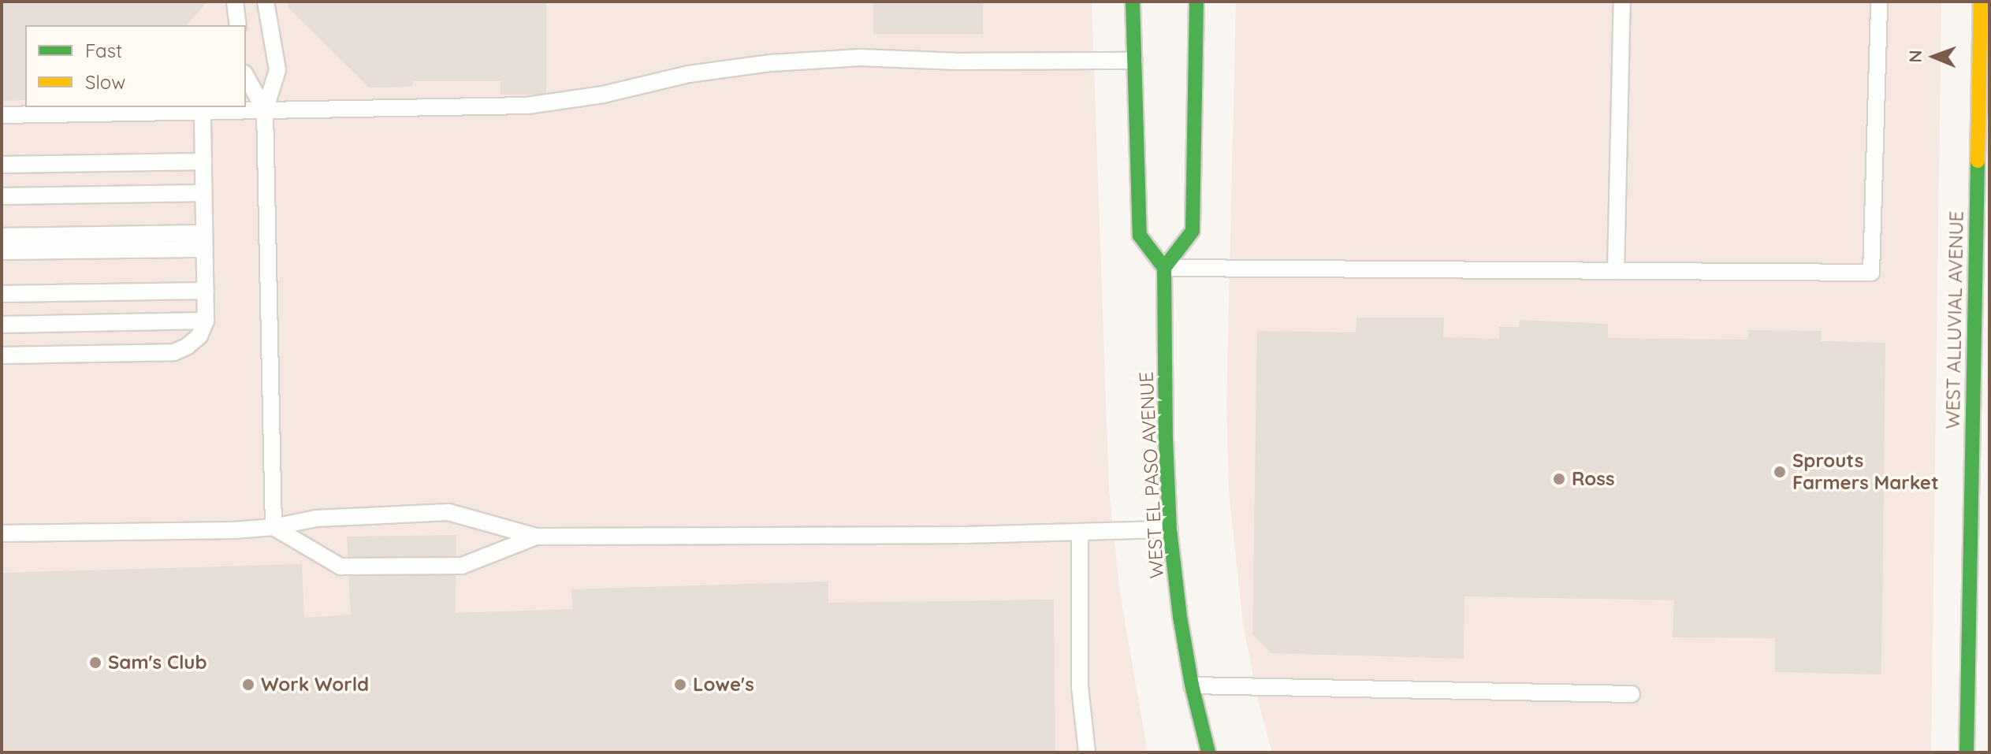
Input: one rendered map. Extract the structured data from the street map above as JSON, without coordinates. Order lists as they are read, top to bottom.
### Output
{
  "streets": {
    "street": ["WEST ALLUVIAL AVENUE", "WEST EL PASO AVENUE"]
  },
  "places": [
    "Sprouts Farmers Market",
    "Ross",
    "Sam's Club",
    "Work World",
    "Lowe's"
  ],
  "legend": ["Fast", "Slow"],
  "north": "left"
}
